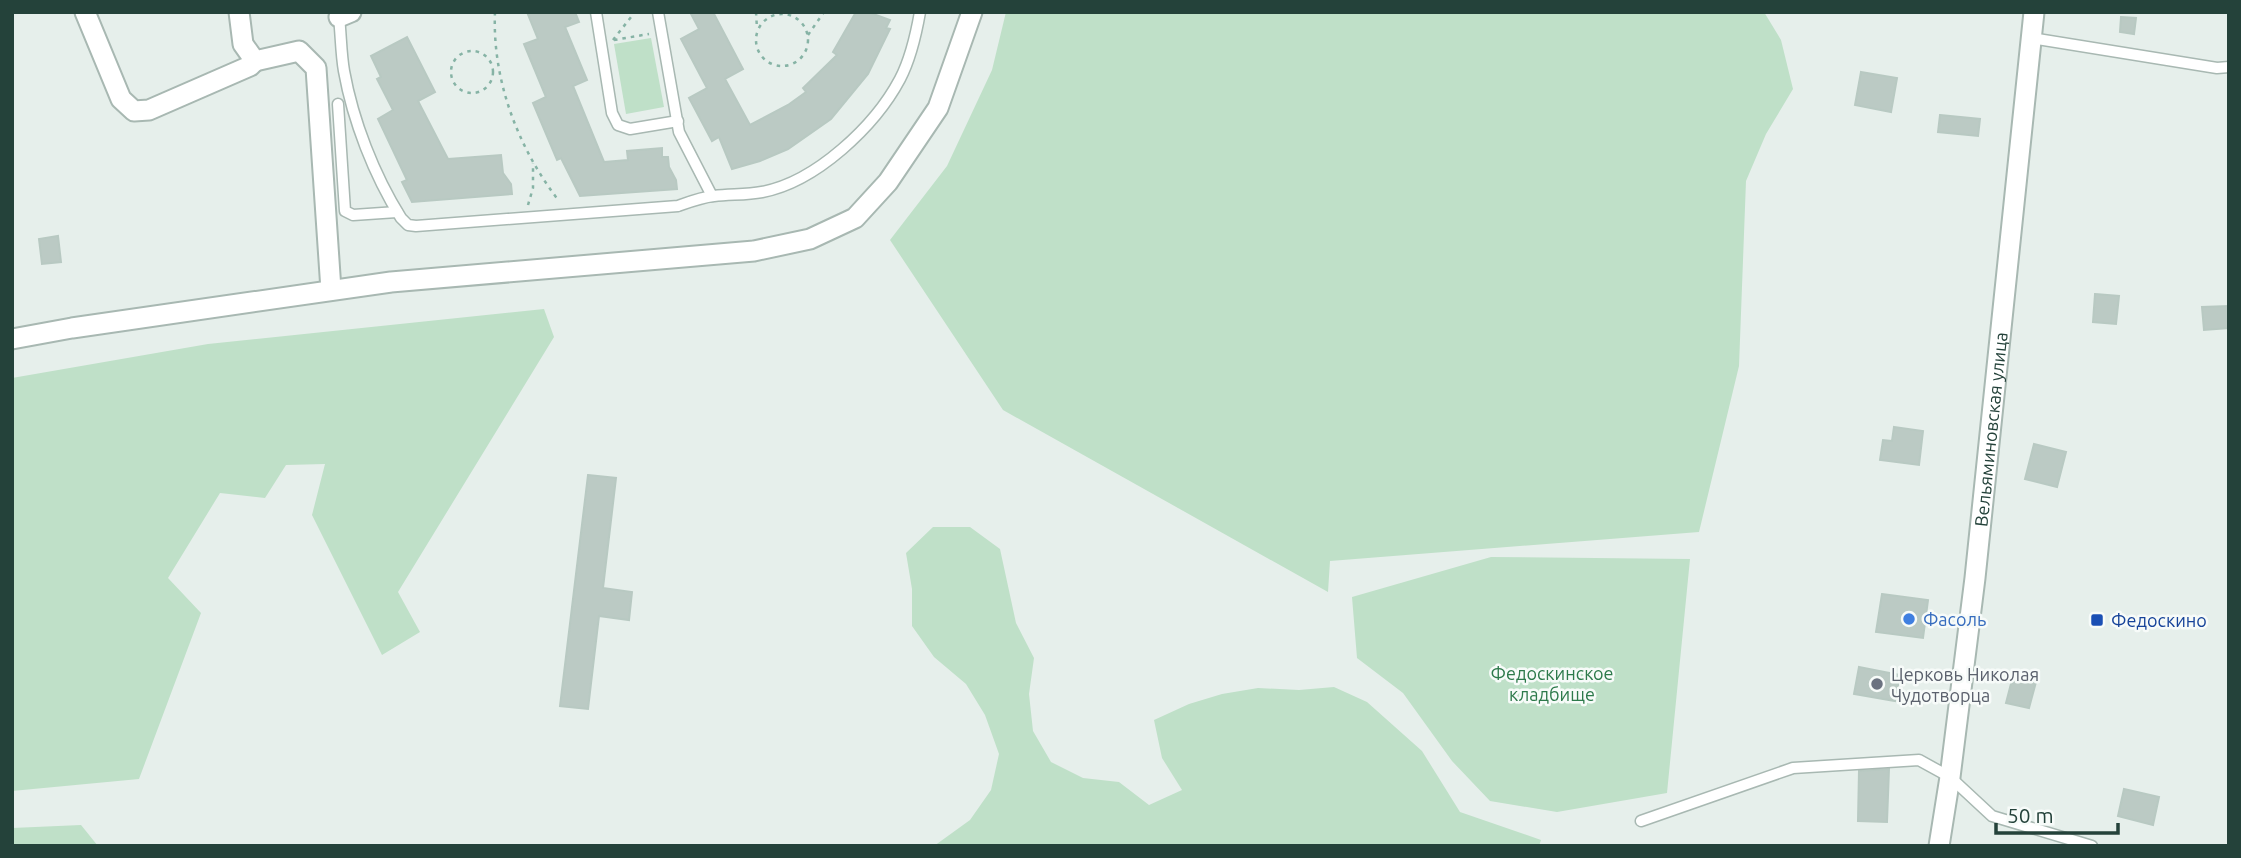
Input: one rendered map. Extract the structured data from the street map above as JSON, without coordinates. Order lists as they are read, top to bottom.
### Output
{
  "streets": {
    "street": ["Вельяминовская улица"]
  },
  "parks": ["Федоскинское кладбище"],
  "places": {
    "other": ["Фасоль", "Церковь Николая Чудотворца"],
    "transit": ["Федоскино"]
  },
  "scale_bar": "50 m"
}
